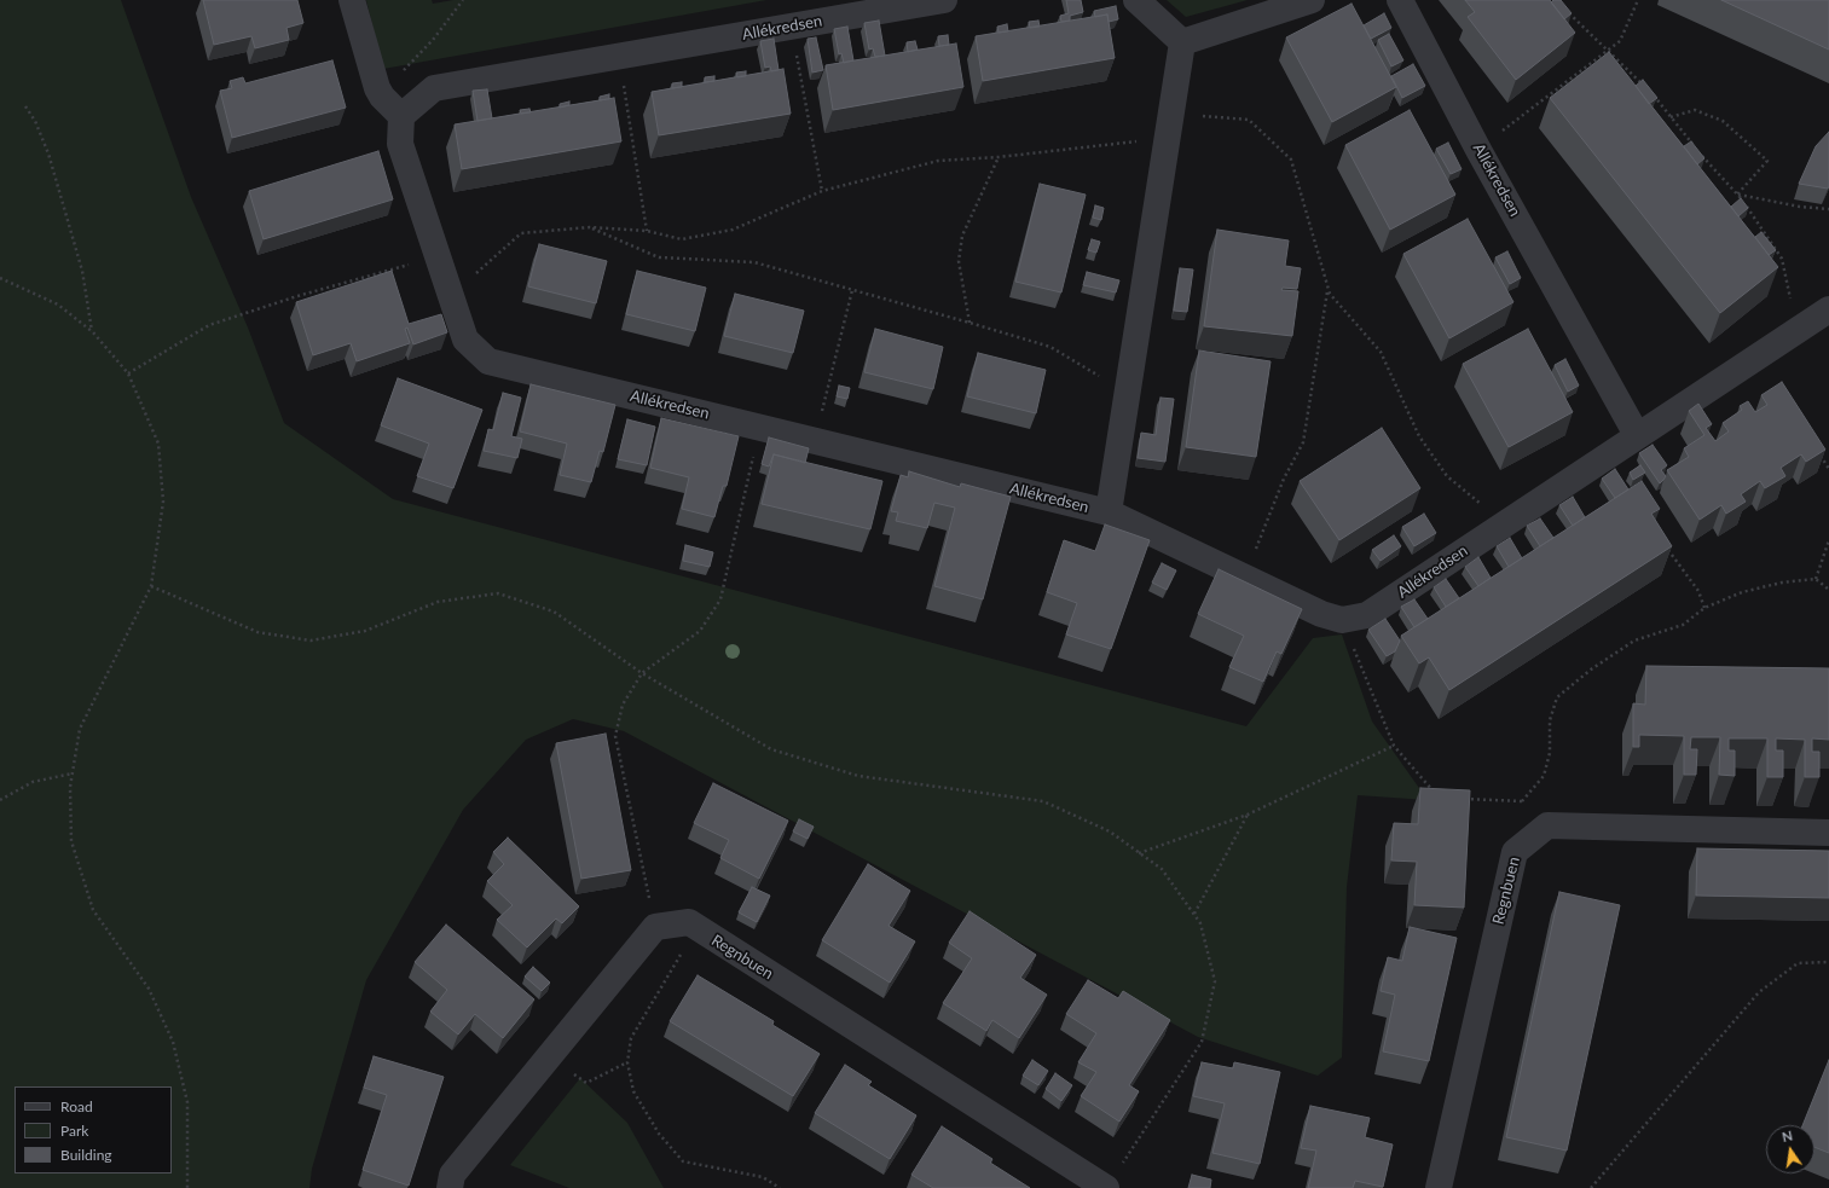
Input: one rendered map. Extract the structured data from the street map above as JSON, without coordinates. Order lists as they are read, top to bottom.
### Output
{
  "streets": {
    "street": ["Allékredsen", "Regnbuen"]
  },
  "legend": ["Road", "Park", "Building"],
  "north": "top"
}
